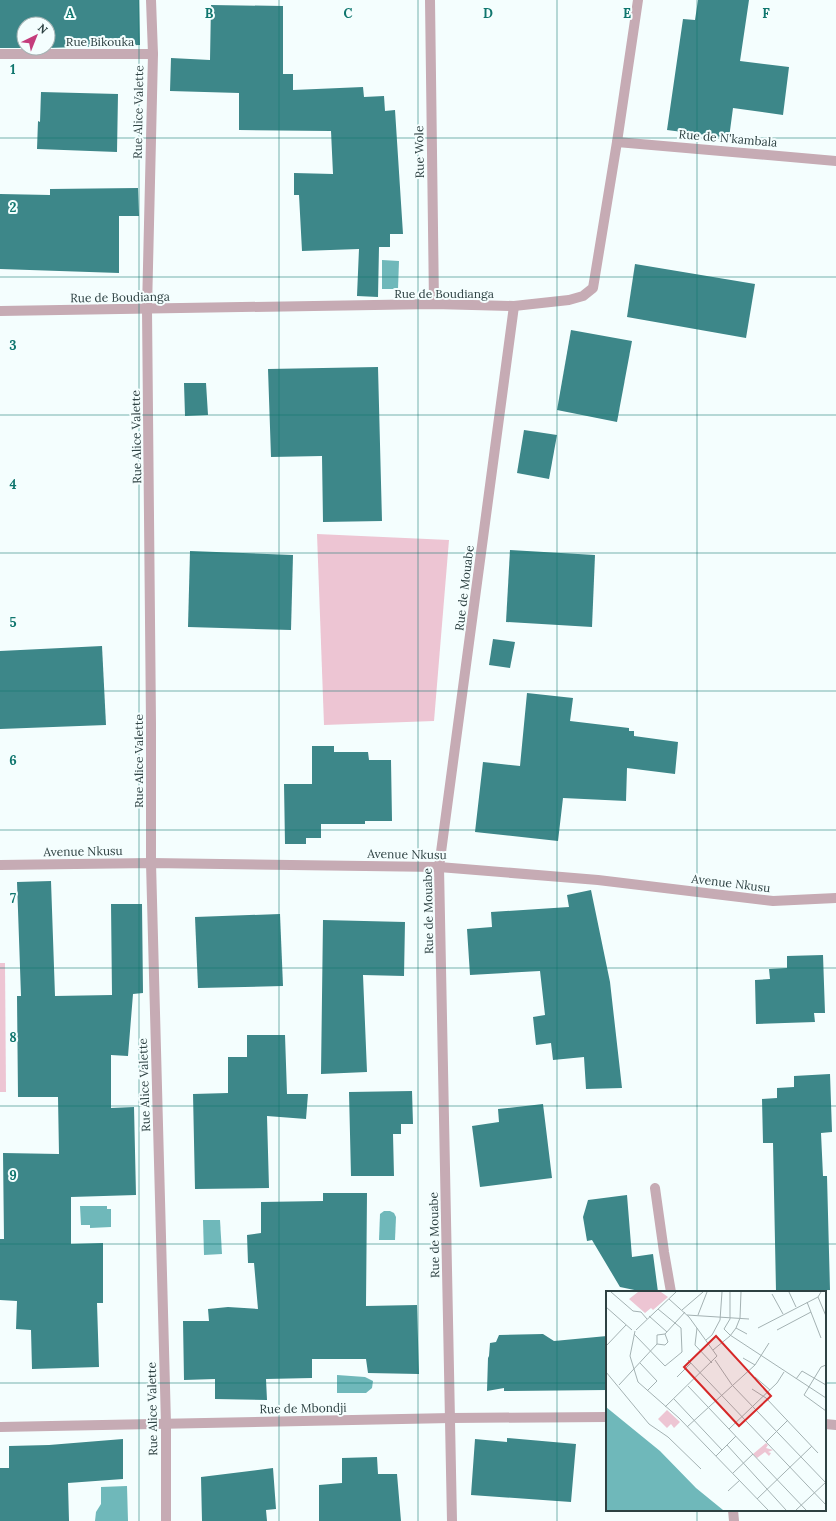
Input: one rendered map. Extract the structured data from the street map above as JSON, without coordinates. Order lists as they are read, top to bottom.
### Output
{
  "streets": {
    "street": [
      "Rue Bikouka",
      "Rue Alice Valette",
      "Rue de N'kambala",
      "Rue Wole",
      "Rue de Boudianga",
      "Rue de Mouabe",
      "Avenue Nkusu",
      "Rue de Mbondji"
    ]
  },
  "crossings": [
    ["Rue Bikouka", "Rue Alice Valette"],
    ["Rue Alice Valette", "Rue de Boudianga"],
    ["Rue Alice Valette", "Avenue Nkusu"],
    ["Rue Alice Valette", "Rue de Mbondji"],
    ["Rue de N'kambala", "Rue de Boudianga"],
    ["Rue Wole", "Rue de Boudianga"],
    ["Rue de Boudianga", "Rue de Mouabe"],
    ["Rue de Mouabe", "Avenue Nkusu"],
    ["Rue de Mouabe", "Rue de Mbondji"]
  ],
  "north": "top right",
  "grid": {
    "columns": [
      "A",
      "B",
      "C",
      "D",
      "E",
      "F"
    ],
    "rows": [
      "1",
      "2",
      "3",
      "4",
      "5",
      "6",
      "7",
      "8",
      "9"
    ]
  }
}
